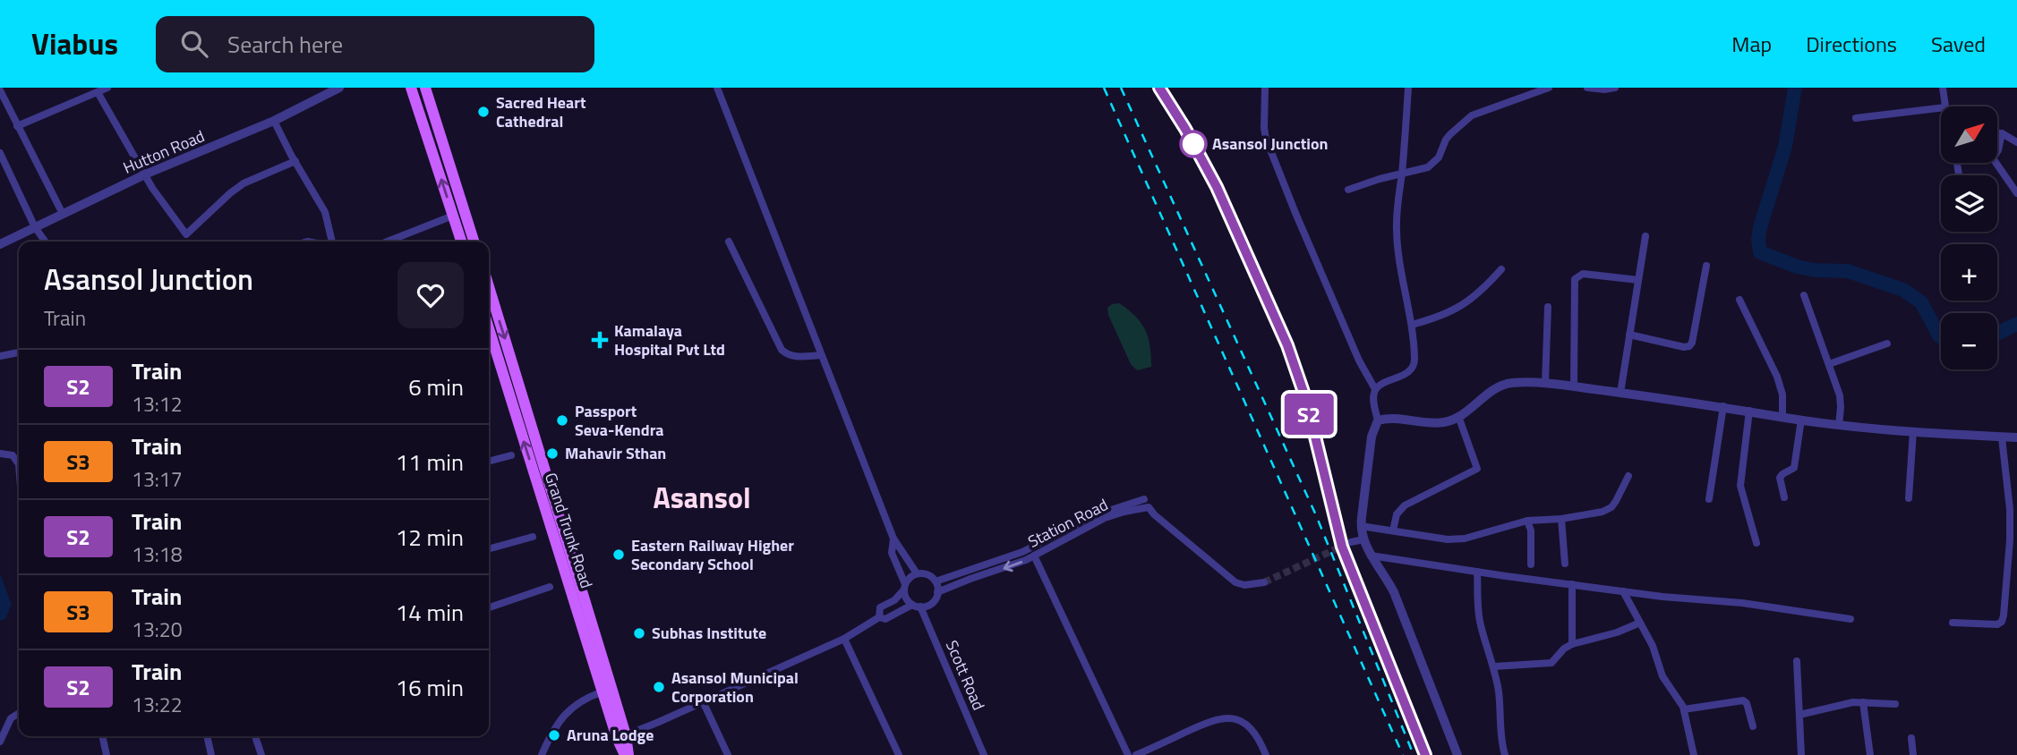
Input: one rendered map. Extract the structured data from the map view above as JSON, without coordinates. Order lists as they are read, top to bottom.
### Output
{
  "streets": {
    "main road": ["Grand Trunk Road"],
    "street": ["Hutton Road", "Station Road", "Scott Road"]
  },
  "crossings": [
    ["Station Road", "Scott Road"]
  ],
  "districts": ["Asansol"],
  "places": {
    "other": [
      "Sacred Heart Cathedral",
      "Asansol Junction",
      "Passport Seva-Kendra",
      "Mahavir Sthan",
      "Eastern Railway Higher Secondary School",
      "Subhas Institute",
      "Asansol Municipal Corporation",
      "Aruna Lodge"
    ],
    "health": ["Kamalaya Hospital Pvt Ltd"]
  },
  "north": "top right",
  "page": {
    "header": "Viabus",
    "search": "Search here",
    "nav": ["Map", "Directions", "Saved"],
    "on_map": "S2",
    "map_buttons": ["+", "−"],
    "heading": ["Asansol Junction", "Train"],
    "list": [
      {
        "mark": "S2",
        "name": "Train",
        "note": "13:12",
        "value": "6 min"
      },
      {
        "mark": "S3",
        "name": "Train",
        "note": "13:17",
        "value": "11 min"
      },
      {
        "mark": "S2",
        "name": "Train",
        "note": "13:18",
        "value": "12 min"
      },
      {
        "mark": "S3",
        "name": "Train",
        "note": "13:20",
        "value": "14 min"
      },
      {
        "mark": "S2",
        "name": "Train",
        "note": "13:22",
        "value": "16 min"
      }
    ]
  }
}
